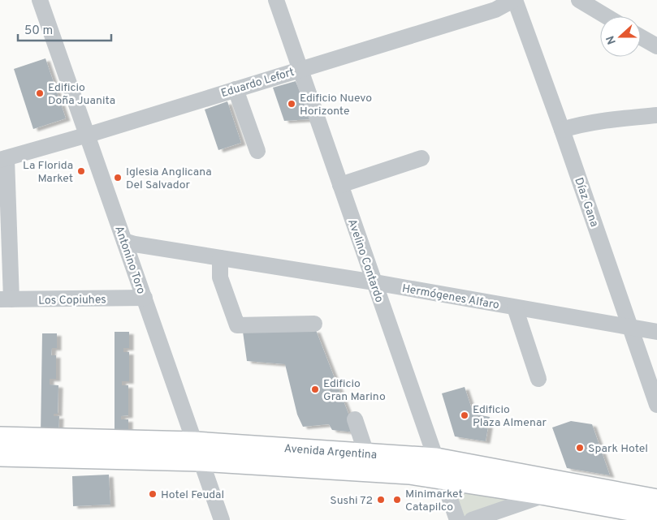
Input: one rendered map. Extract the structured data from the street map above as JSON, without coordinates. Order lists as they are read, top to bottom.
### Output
{
  "streets": {
    "main road": ["Avenida Argentina"],
    "street": [
      "Eduardo Lefort",
      "Díaz Gana",
      "Antonino Toro",
      "Avelino Contardo",
      "Hermógenes Alfaro",
      "Los Copiuhes"
    ]
  },
  "crossings": [
    ["Eduardo Lefort", "Díaz Gana"],
    ["Eduardo Lefort", "Antonino Toro"],
    ["Eduardo Lefort", "Avelino Contardo"],
    ["Díaz Gana", "Hermógenes Alfaro"],
    ["Antonino Toro", "Hermógenes Alfaro"],
    ["Antonino Toro", "Los Copiuhes"],
    ["Antonino Toro", "Avenida Argentina"],
    ["Avelino Contardo", "Hermógenes Alfaro"],
    ["Avelino Contardo", "Avenida Argentina"]
  ],
  "places": [
    "Edificio Doña Juanita",
    "Edificio Nuevo Horizonte",
    "La Florida Market",
    "Iglesia Anglicana Del Salvador",
    "Edificio Gran Marino",
    "Edificio Plaza Almenar",
    "Spark Hotel",
    "Hotel Feudal",
    "Sushi 72",
    "Minimarket Catapilco"
  ],
  "scale_bar": "50 m",
  "north": "left"
}
